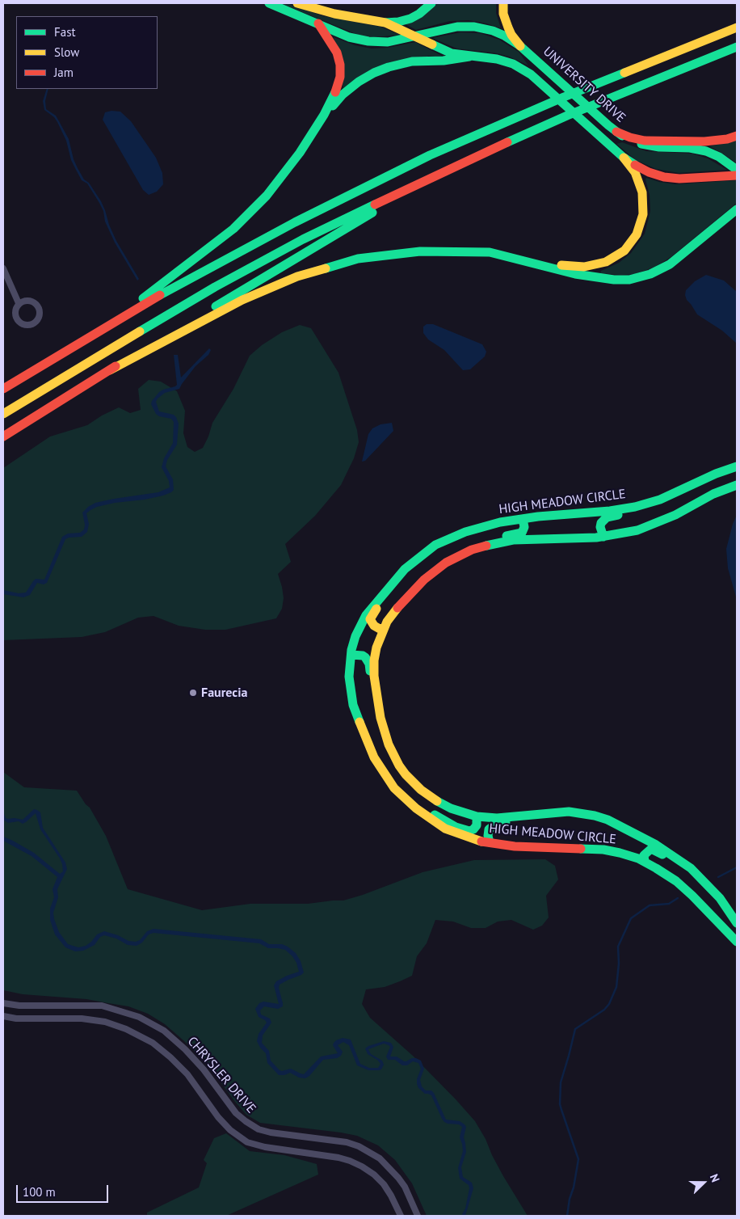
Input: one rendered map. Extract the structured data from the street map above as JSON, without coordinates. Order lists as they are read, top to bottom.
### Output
{
  "streets": {
    "main road": ["UNIVERSITY DRIVE", "HIGH MEADOW CIRCLE"],
    "street": ["CHRYSLER DRIVE"]
  },
  "places": ["Faurecia"],
  "legend": ["Fast", "Slow", "Jam"],
  "scale_bar": "100 m",
  "north": "right"
}
